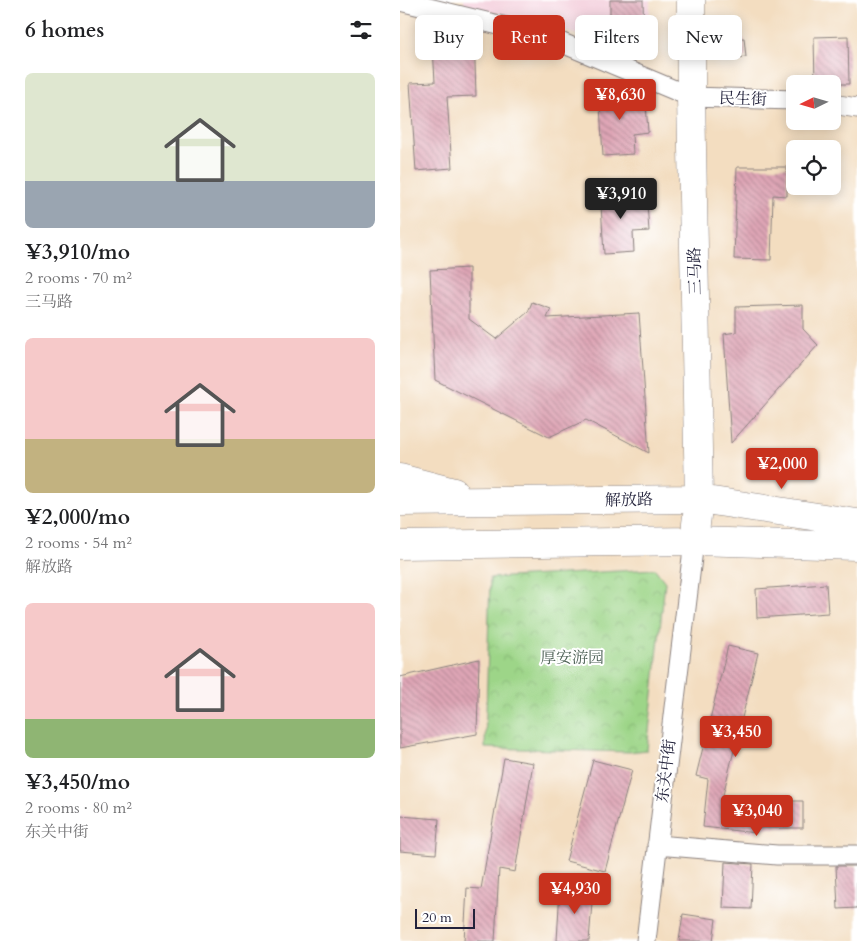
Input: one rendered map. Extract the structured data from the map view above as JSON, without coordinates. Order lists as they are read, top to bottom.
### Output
{
  "streets": {
    "main road": ["三马路", "解放路"],
    "street": ["民生街", "东关中街"]
  },
  "crossings": [
    ["民生街", "三马路"],
    ["三马路", "解放路"],
    ["三马路", "东关中街"]
  ],
  "parks": ["厚安游园"],
  "scale_bar": "20 m",
  "north": "left",
  "page": {
    "heading": "6 homes",
    "chip": [
      "Buy",
      "Rent",
      "Filters",
      "New"
    ],
    "list": [
      {
        "name": "¥3,910/mo",
        "note": "2 rooms · 70 m² · 三马路"
      },
      {
        "name": "¥2,000/mo",
        "note": "2 rooms · 54 m² · 解放路"
      },
      {
        "name": "¥3,450/mo",
        "note": "2 rooms · 80 m² · 东关中街"
      }
    ],
    "price": [
      "¥8,630",
      "¥3,910",
      "¥2,000",
      "¥3,450",
      "¥3,040",
      "¥4,930"
    ],
    "scale": "20 m"
  }
}
